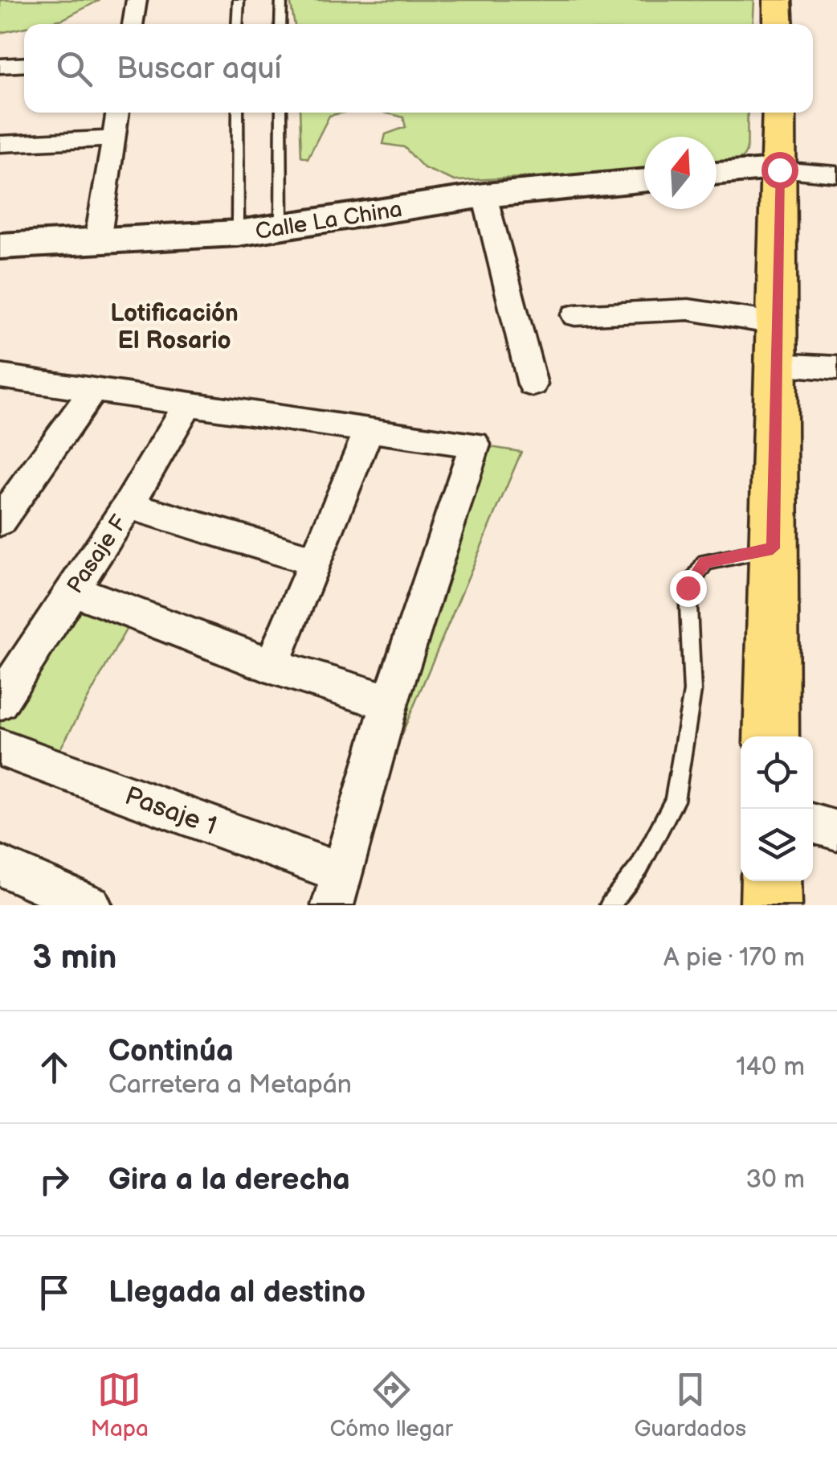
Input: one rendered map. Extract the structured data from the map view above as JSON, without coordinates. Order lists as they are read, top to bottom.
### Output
{
  "streets": {
    "main road": ["Calle La China"],
    "street": ["Pasaje F", "Pasaje 1"]
  },
  "districts": ["Lotificación El Rosario"],
  "north": "top",
  "page": {
    "search": "Buscar aquí",
    "heading": ["3 min", "A pie · 170 m"],
    "list": [
      ["Continúa", "Carretera a Metapán", "140 m"],
      ["Gira a la derecha", "30 m"],
      "Llegada al destino"
    ],
    "nav": ["Mapa", "Cómo llegar", "Guardados"]
  }
}
